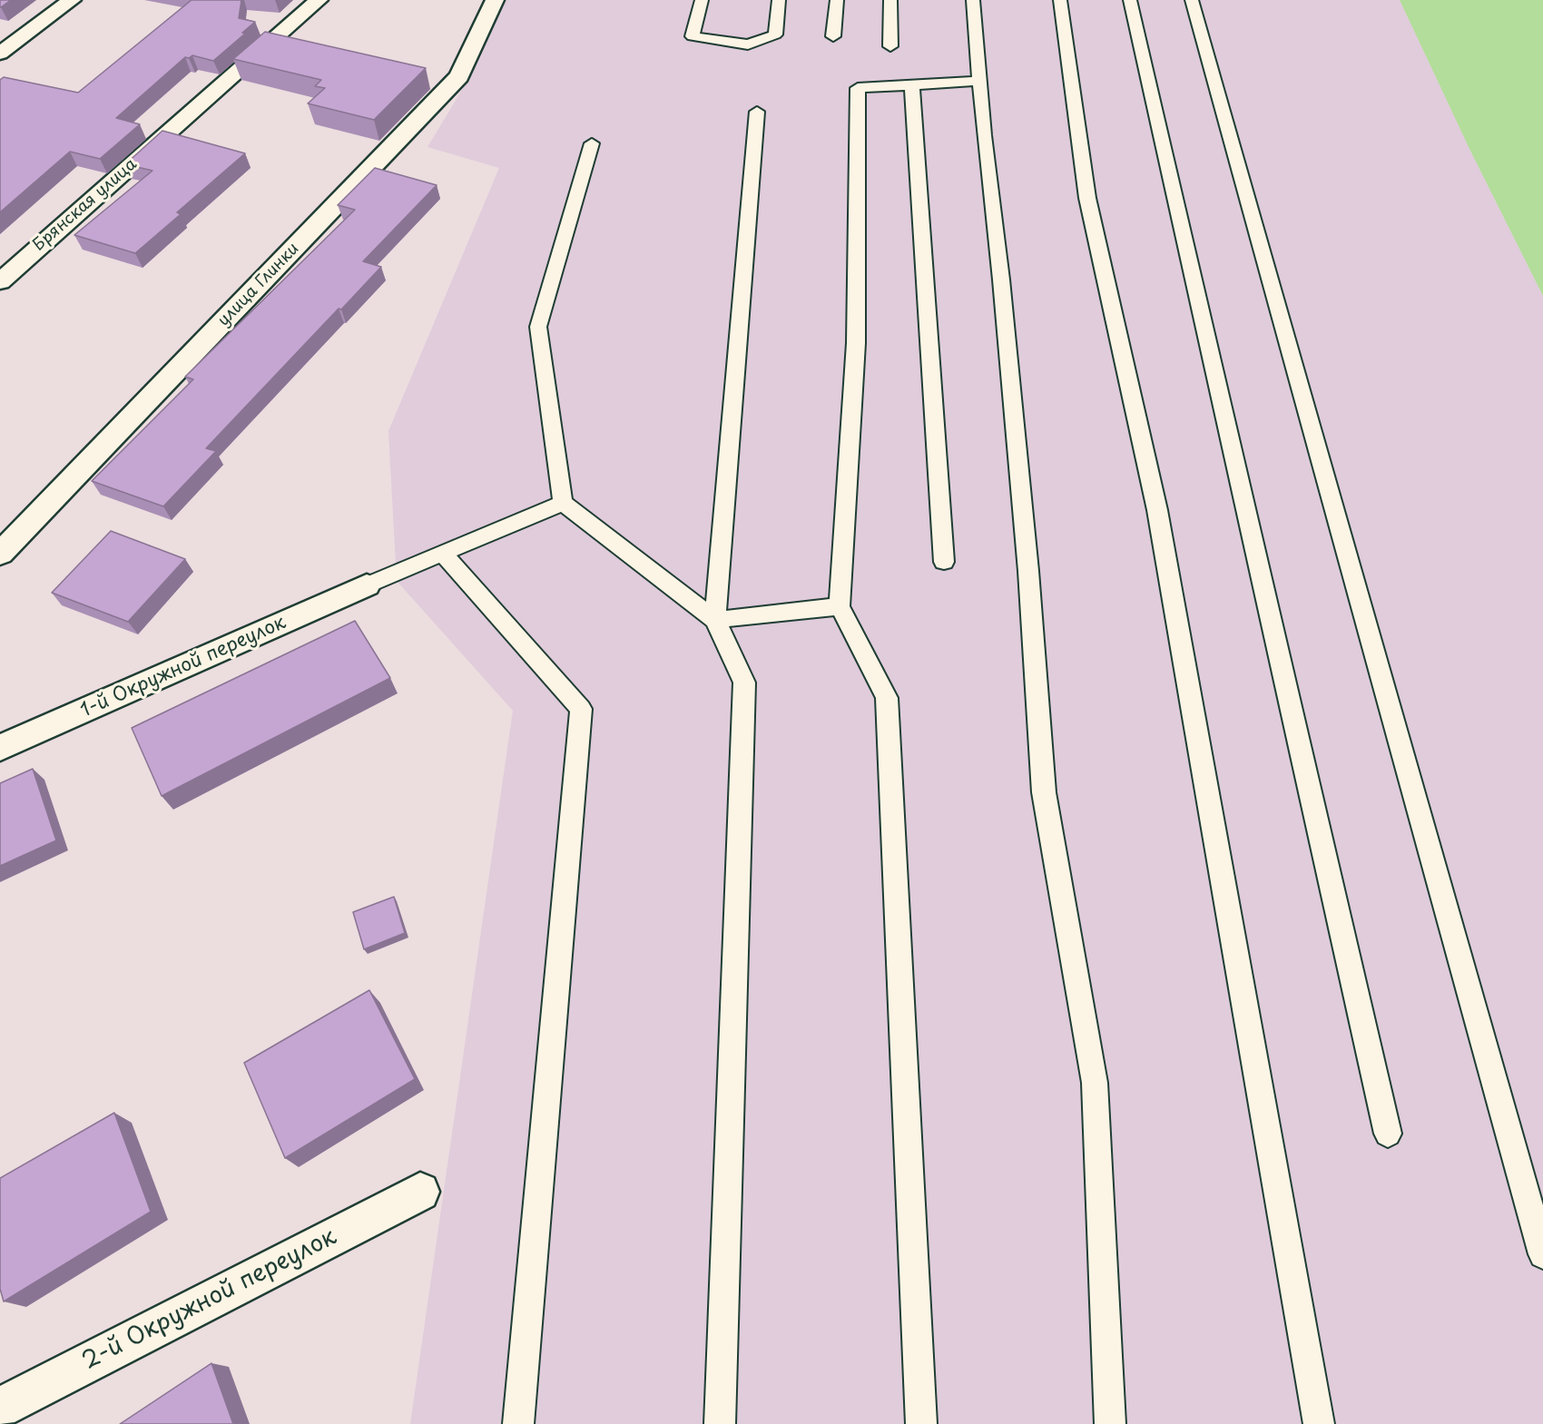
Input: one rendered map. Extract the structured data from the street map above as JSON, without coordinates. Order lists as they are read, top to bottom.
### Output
{
  "streets": {
    "street": [
      "Брянская улица",
      "улица Глинки",
      "1-й Окружной переулок",
      "2-й Окружной переулок"
    ]
  }
}
